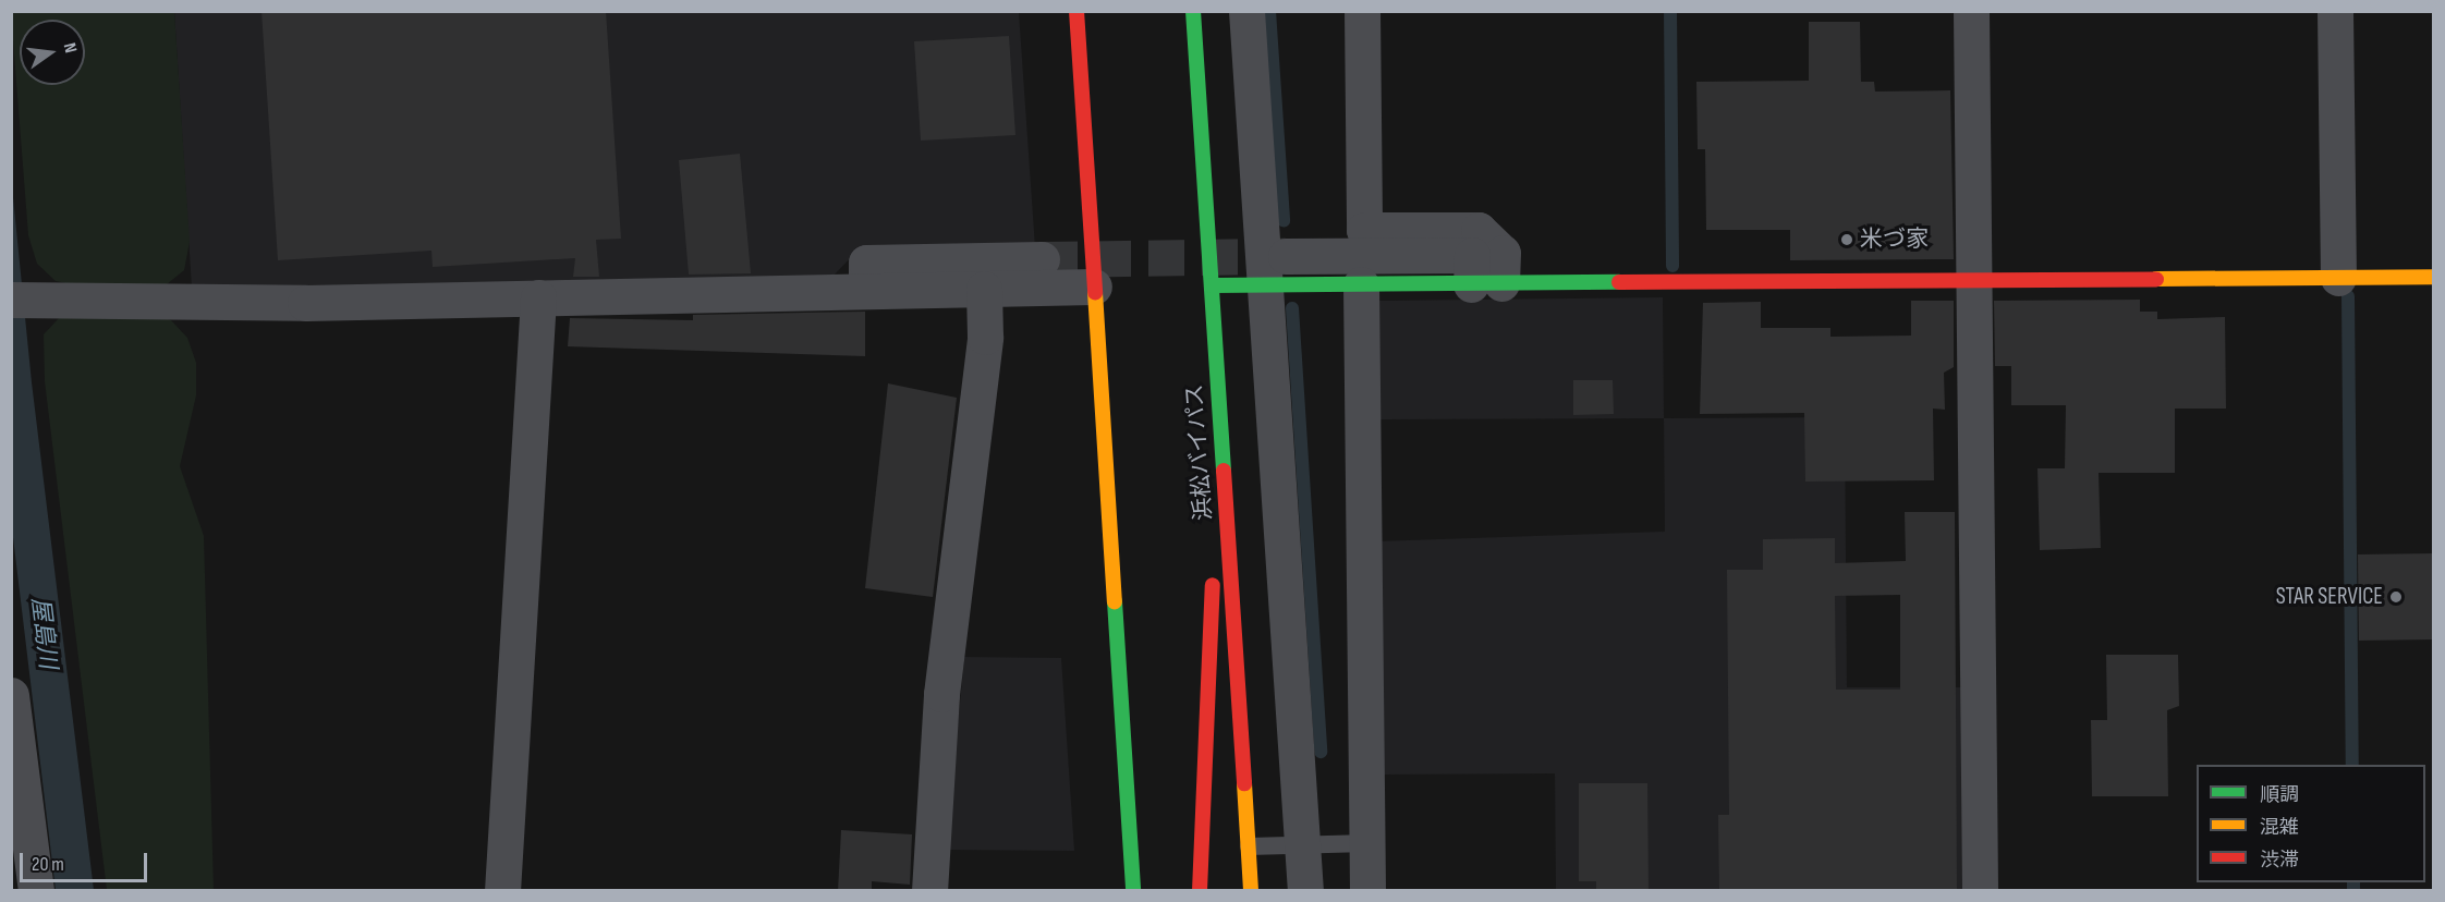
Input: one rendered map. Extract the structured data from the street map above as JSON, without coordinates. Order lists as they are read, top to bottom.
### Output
{
  "streets": {
    "main road": ["浜松バイパス"]
  },
  "water": ["屋島川"],
  "places": ["米づ家", "STAR SERVICE"],
  "legend": ["順調", "混雑", "渋滞"],
  "scale_bar": "20 m",
  "north": "right"
}
